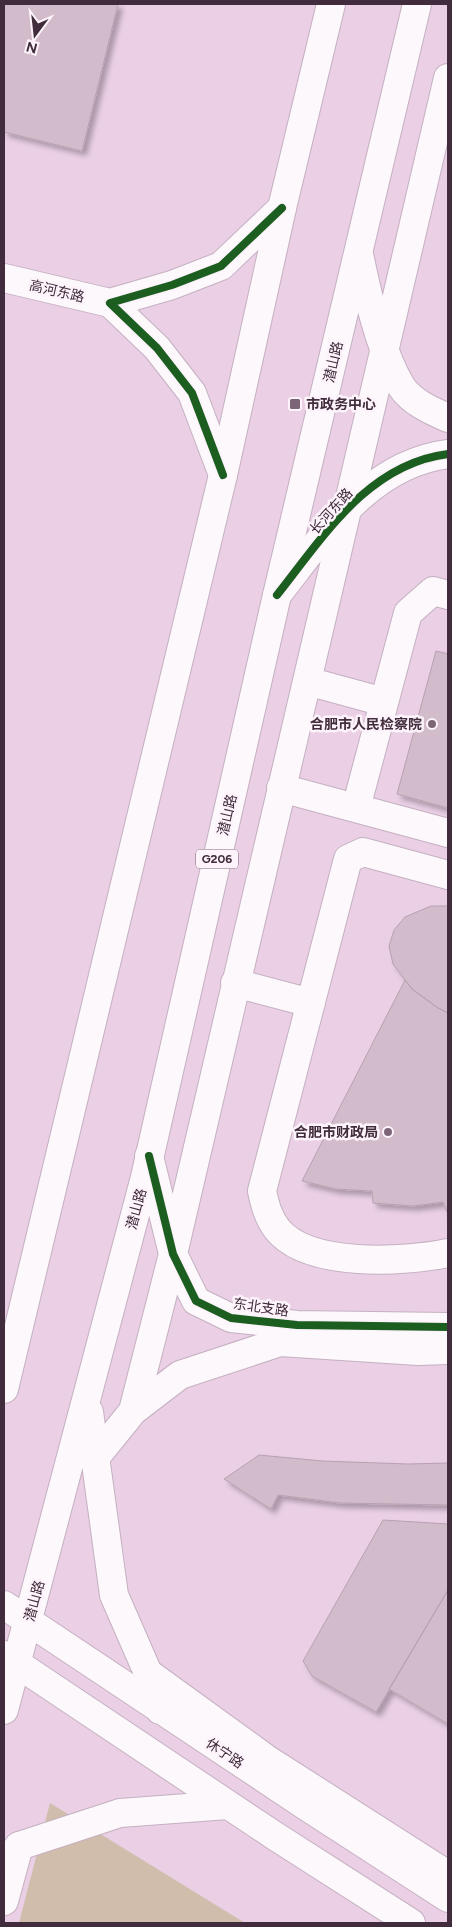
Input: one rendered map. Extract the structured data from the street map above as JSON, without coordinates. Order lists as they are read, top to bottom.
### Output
{
  "streets": {
    "main road": [
      "高河东路",
      "潜山路",
      "长河东路",
      "G206",
      "东北支路",
      "休宁路"
    ]
  },
  "crossings": [
    ["潜山路", "长河东路"],
    ["潜山路", "东北支路"],
    ["潜山路", "休宁路"]
  ],
  "places": {
    "transit": ["市政务中心"],
    "other": ["合肥市人民检察院", "合肥市财政局"]
  },
  "north": "bottom"
}
